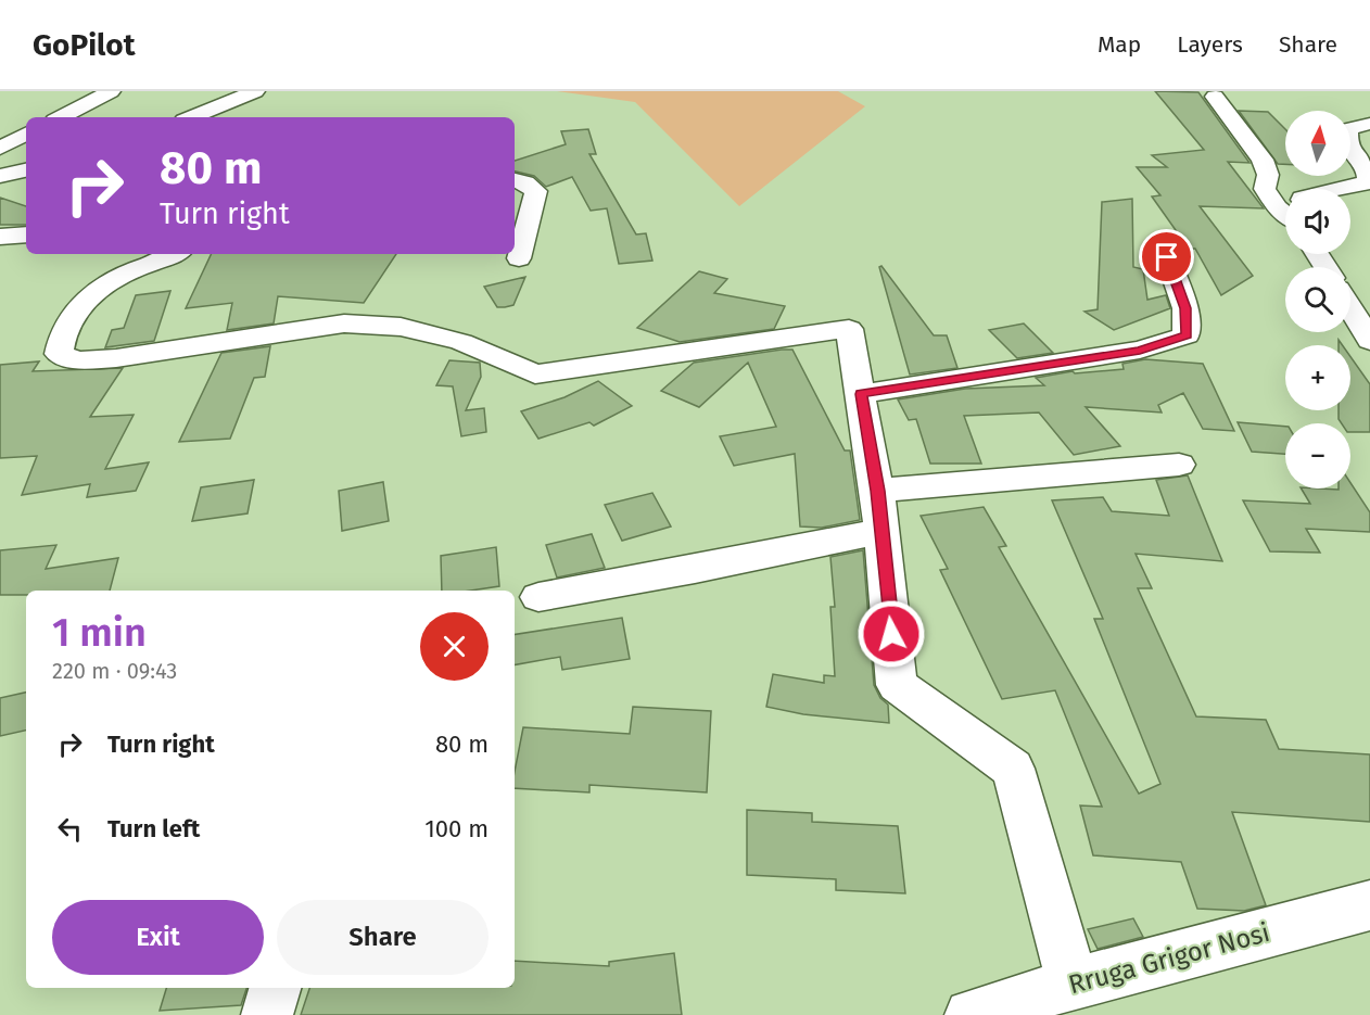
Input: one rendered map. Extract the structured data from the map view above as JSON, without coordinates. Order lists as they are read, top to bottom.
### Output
{
  "streets": {
    "street": ["Rruga Grigor Nosi"]
  },
  "north": "top",
  "page": {
    "header": "GoPilot",
    "nav": ["Map", "Layers", "Share"],
    "map_buttons": ["+", "−"],
    "turn": ["80 m", "Turn right"],
    "heading": ["1 min", "220 m · 09:43"],
    "list": [
      {
        "name": "Turn right",
        "value": "80 m"
      },
      {
        "name": "Turn left",
        "value": "100 m"
      }
    ],
    "buttons": ["Exit", "Share"]
  }
}
